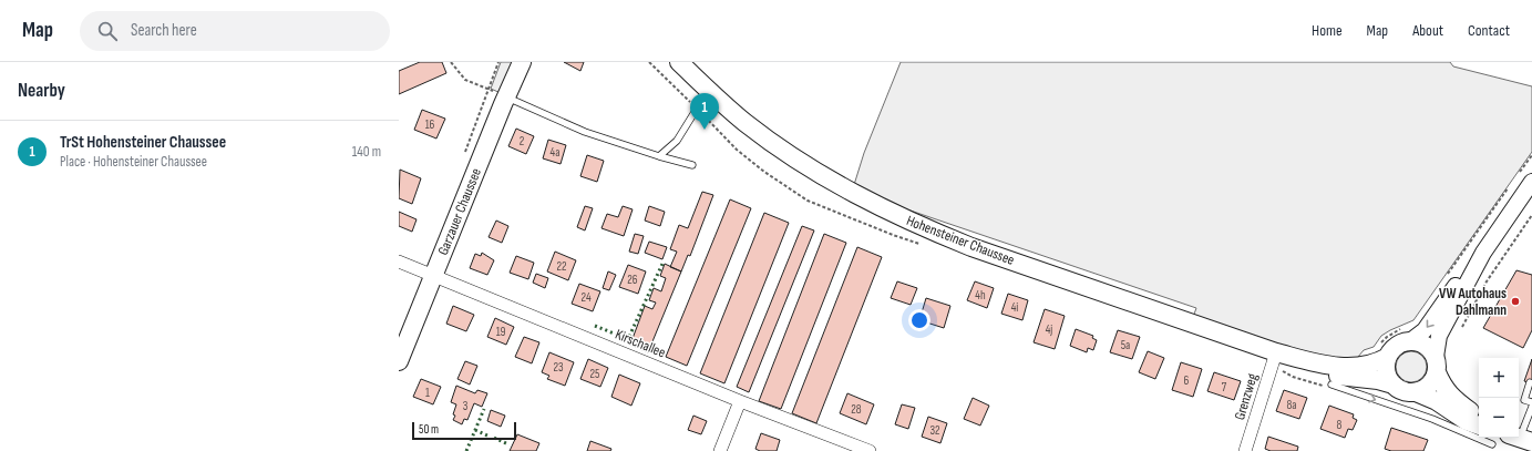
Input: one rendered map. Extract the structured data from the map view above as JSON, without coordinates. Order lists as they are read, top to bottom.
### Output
{
  "streets": {
    "main road": ["Garzauer Chaussee", "Hohensteiner Chaussee"],
    "street": ["Kirschallee", "Grenzweg"]
  },
  "crossings": [
    ["Garzauer Chaussee", "Kirschallee"],
    ["Hohensteiner Chaussee", "Grenzweg"]
  ],
  "places": ["VW Autohaus Dahlmann"],
  "house_numbers": [
    "16",
    "2",
    "4a",
    "22",
    "26",
    "4h",
    "24",
    "4i",
    "4j",
    "19",
    "5a",
    "23",
    "25",
    "6",
    "7",
    "1",
    "8a",
    "3",
    "28",
    "8",
    "32"
  ],
  "scale_bar": "50 m",
  "page": {
    "header": "Map",
    "search": "Search here",
    "nav": [
      "Home",
      "Map",
      "About",
      "Contact"
    ],
    "heading": "Nearby",
    "pins": "1",
    "list": [
      {
        "mark": "1",
        "name": "TrSt Hohensteiner Chaussee",
        "note": "Place · Hohensteiner Chaussee",
        "value": "140 m"
      }
    ],
    "map_buttons": ["+", "−"],
    "scale": "50 m"
  }
}
